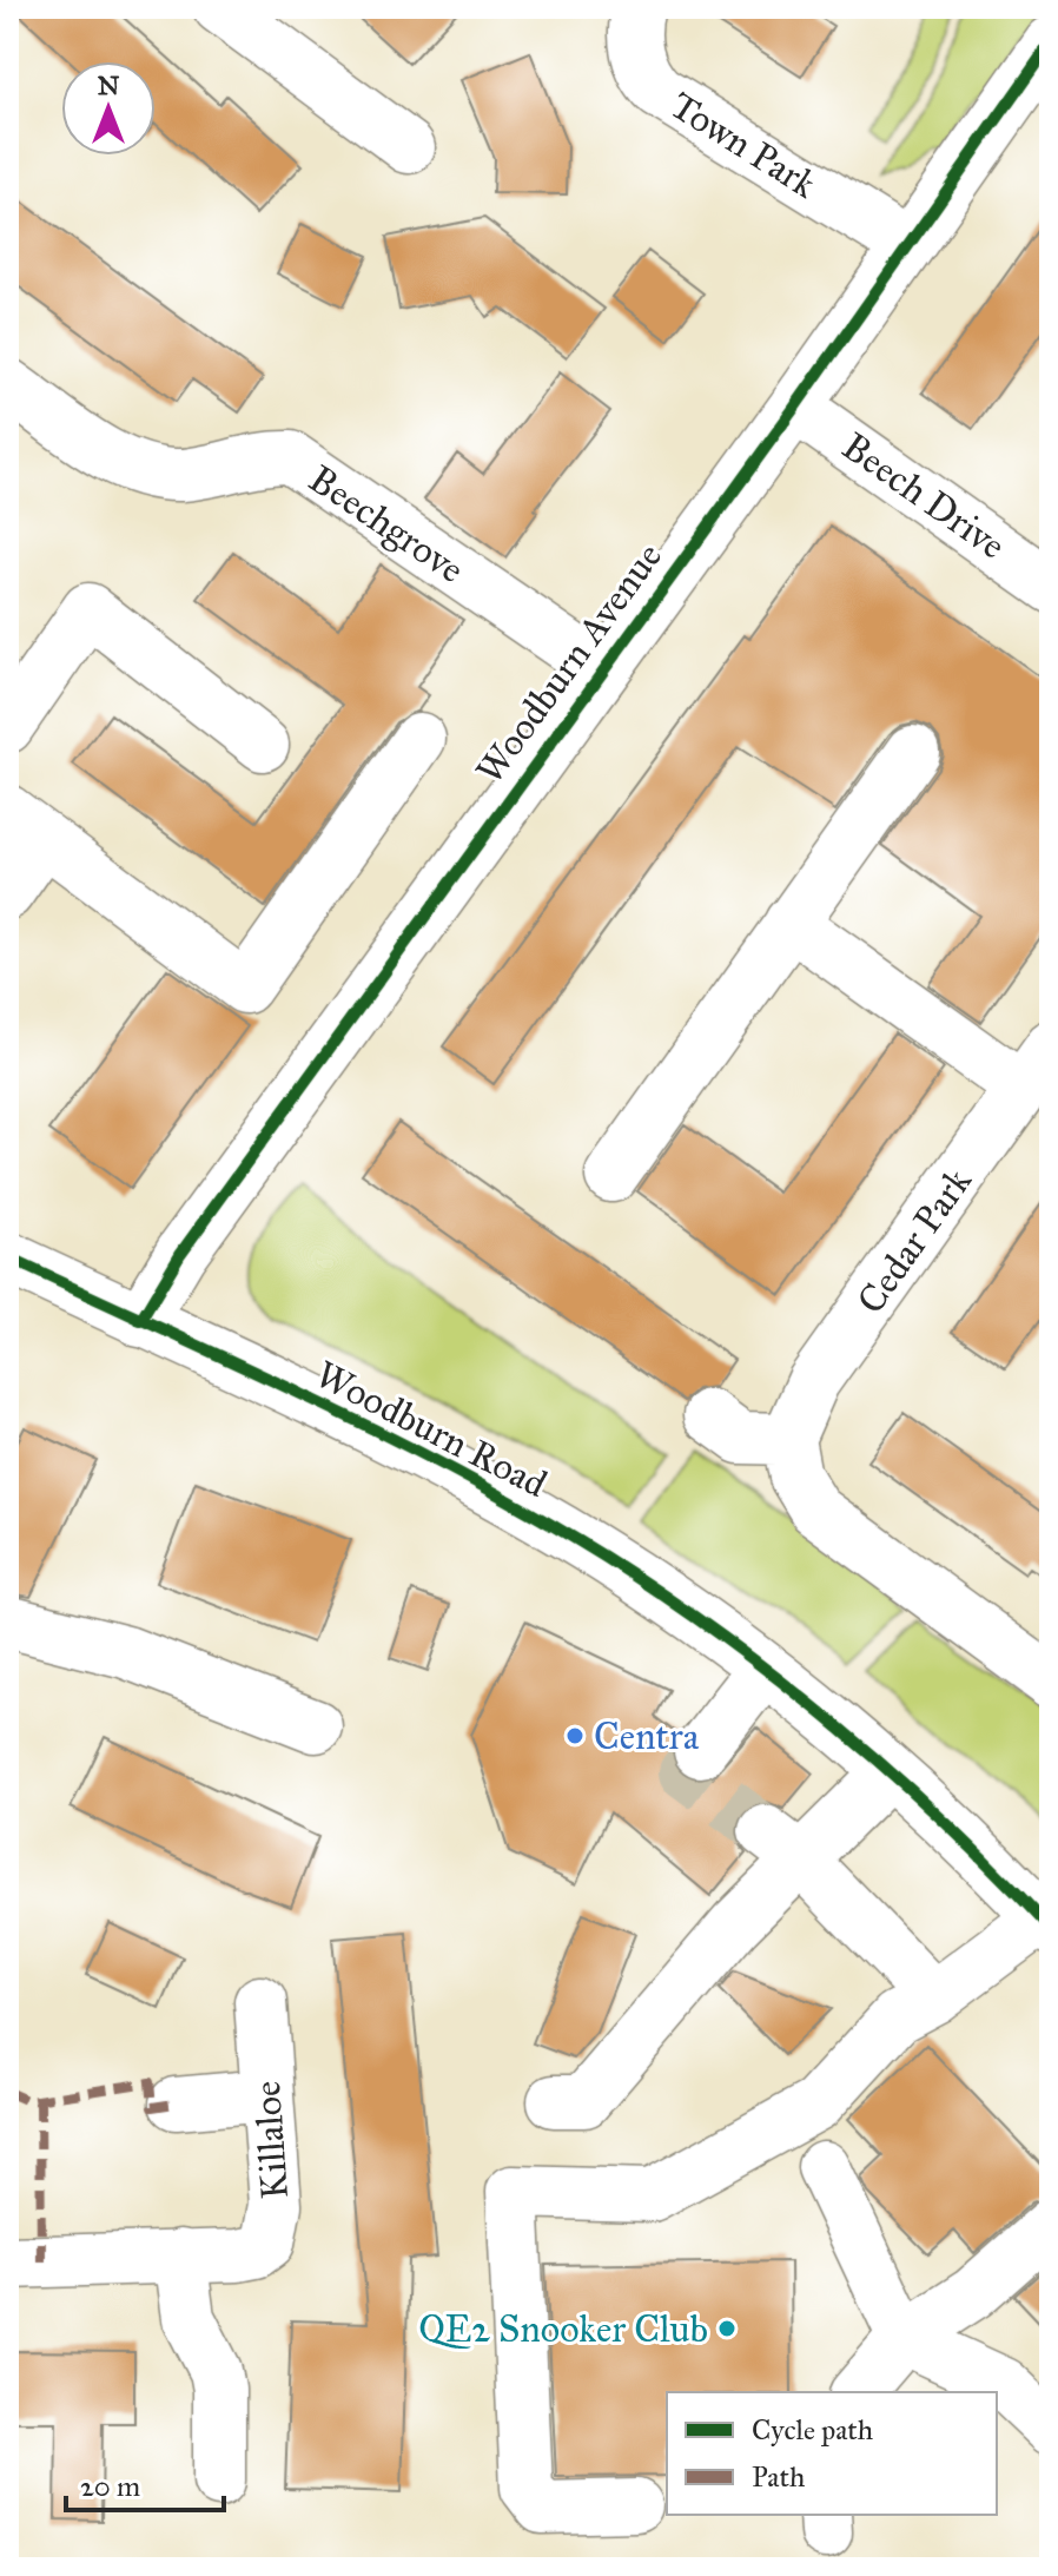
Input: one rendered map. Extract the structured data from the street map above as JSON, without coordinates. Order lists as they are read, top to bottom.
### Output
{
  "streets": {
    "street": [
      "Town Park",
      "Beech Drive",
      "Beechgrove",
      "Woodburn Avenue",
      "Cedar Park",
      "Woodburn Road",
      "Killaloe"
    ]
  },
  "crossings": [
    ["Town Park", "Woodburn Avenue"],
    ["Beech Drive", "Woodburn Avenue"],
    ["Beechgrove", "Woodburn Avenue"],
    ["Woodburn Avenue", "Woodburn Road"]
  ],
  "places": ["Centra", "QE2 Snooker Club"],
  "legend": ["Cycle path", "Path"],
  "scale_bar": "20 m",
  "north": "top"
}
